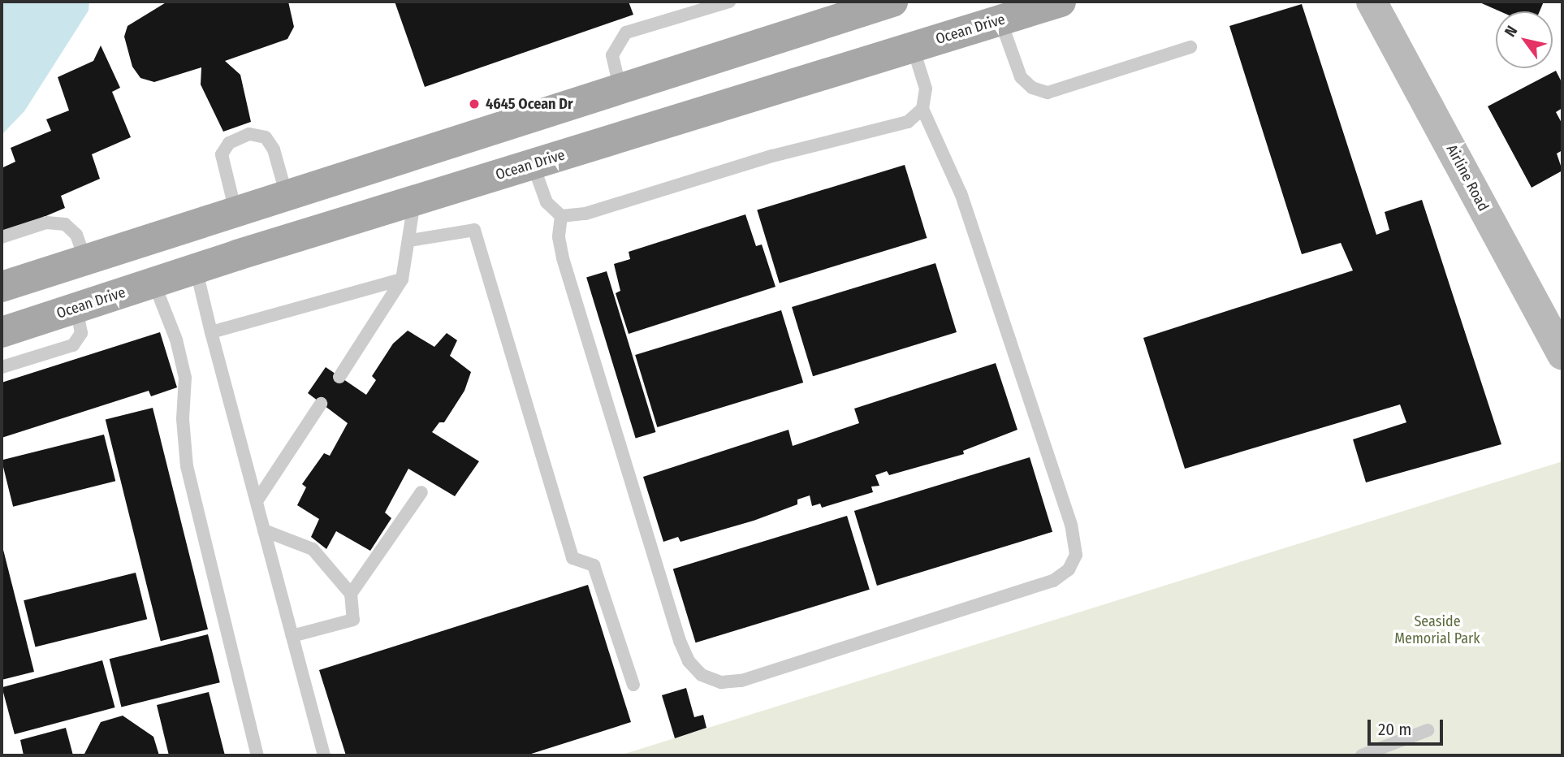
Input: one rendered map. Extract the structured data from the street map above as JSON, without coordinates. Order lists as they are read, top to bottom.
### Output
{
  "streets": {
    "main road": ["Ocean Drive", "Airline Road"]
  },
  "parks": ["Seaside Memorial Park"],
  "places": ["4645 Ocean Dr"],
  "scale_bar": "20 m",
  "north": "top left"
}
